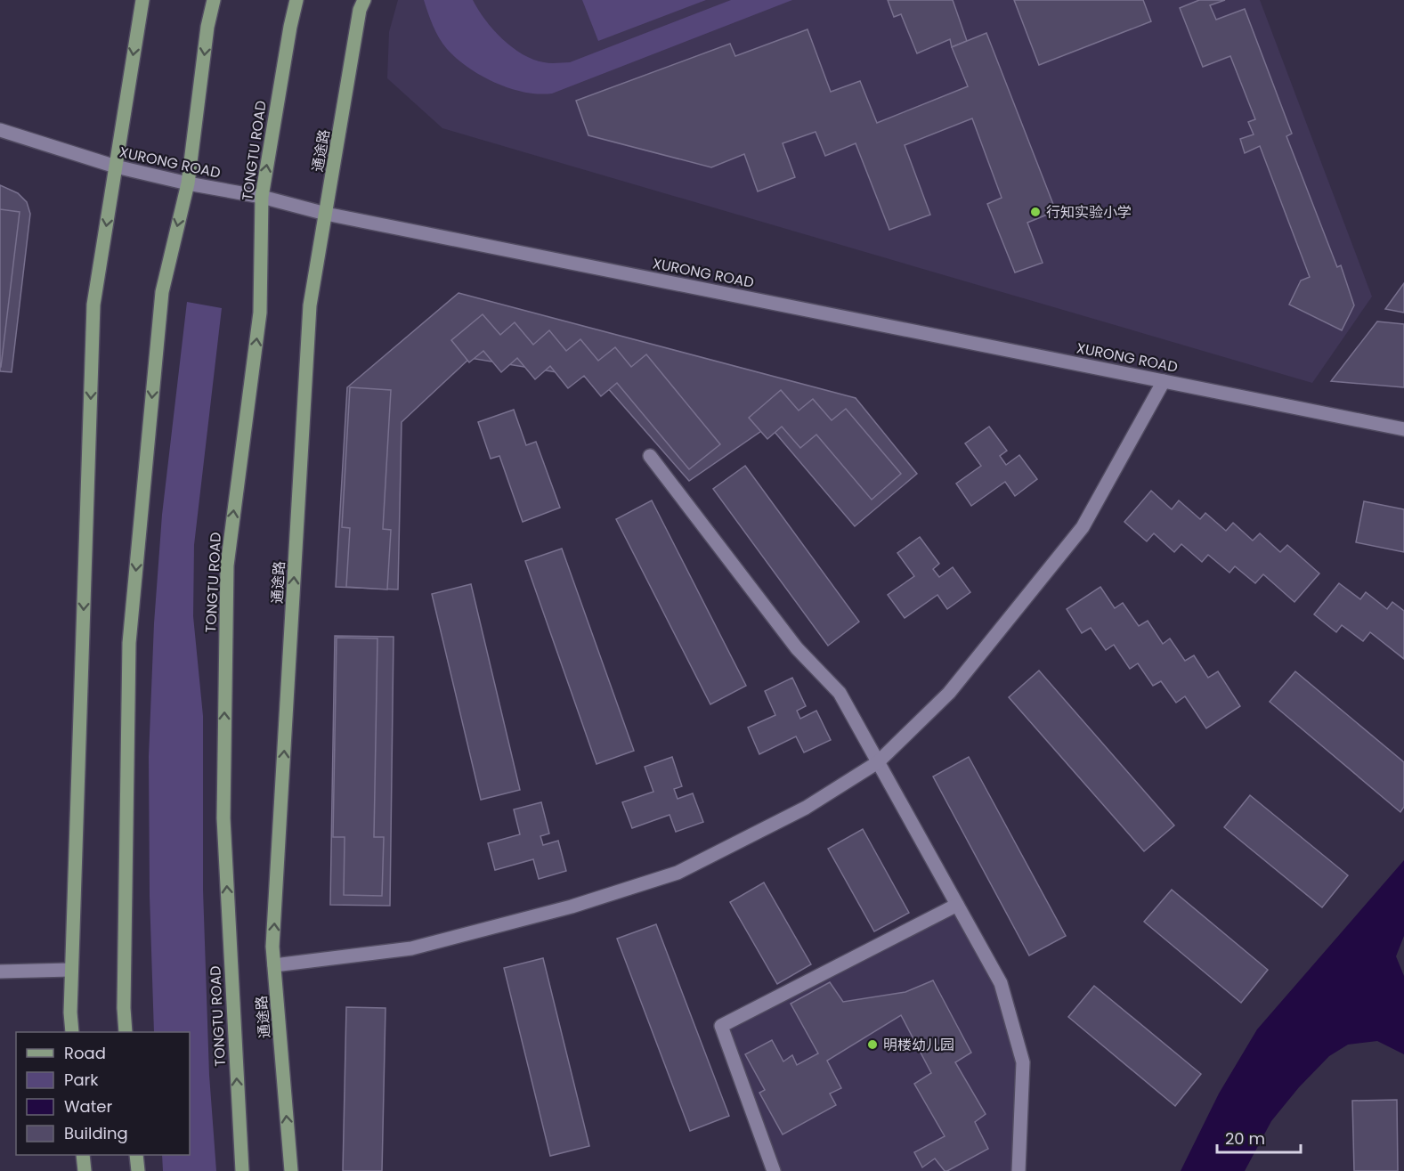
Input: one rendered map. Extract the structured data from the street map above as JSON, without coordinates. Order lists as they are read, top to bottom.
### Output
{
  "streets": {
    "main road": ["TONGTU ROAD", "通途路"],
    "street": ["XURONG ROAD"]
  },
  "crossings": [
    ["TONGTU ROAD", "XURONG ROAD"],
    ["通途路", "XURONG ROAD"]
  ],
  "one_way": ["通途路"],
  "places": ["行知实验小学", "明楼幼儿园"],
  "legend": [
    "Road",
    "Park",
    "Water",
    "Building"
  ],
  "scale_bar": "20 m"
}
